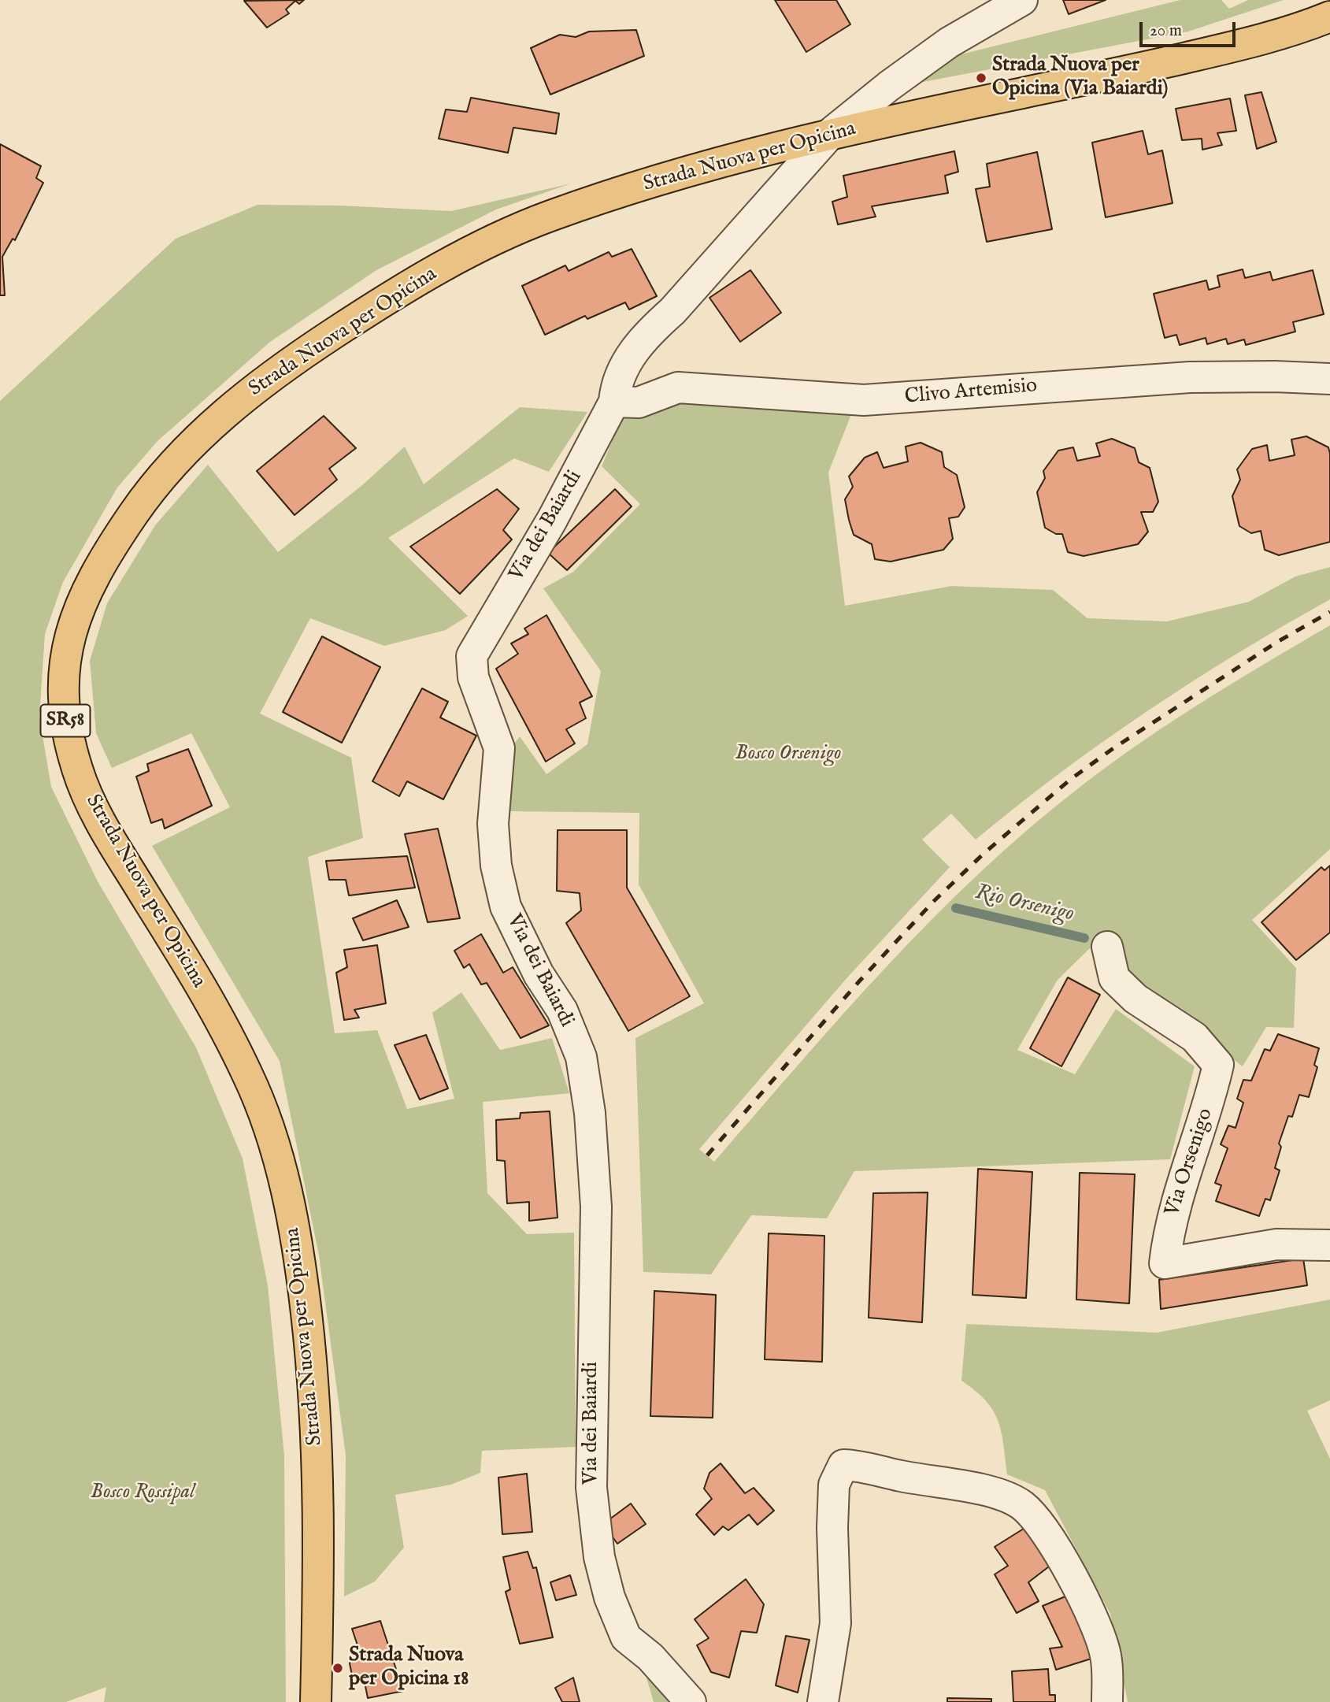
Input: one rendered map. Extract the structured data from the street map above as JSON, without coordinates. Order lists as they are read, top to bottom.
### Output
{
  "streets": {
    "main road": ["Strada Nuova per Opicina", "SR58"],
    "street": ["Clivo Artemisio", "Via dei Baiardi", "Via Orsenigo"]
  },
  "crossings": [
    ["Strada Nuova per Opicina", "Via dei Baiardi"],
    ["Clivo Artemisio", "Via dei Baiardi"]
  ],
  "water": ["Rio Orsenigo"],
  "parks": ["Bosco Orsenigo", "Bosco Rossipal"],
  "places": ["Strada Nuova per Opicina (Via Baiardi)", "Strada Nuova per Opicina 18"],
  "scale_bar": "20 m"
}
